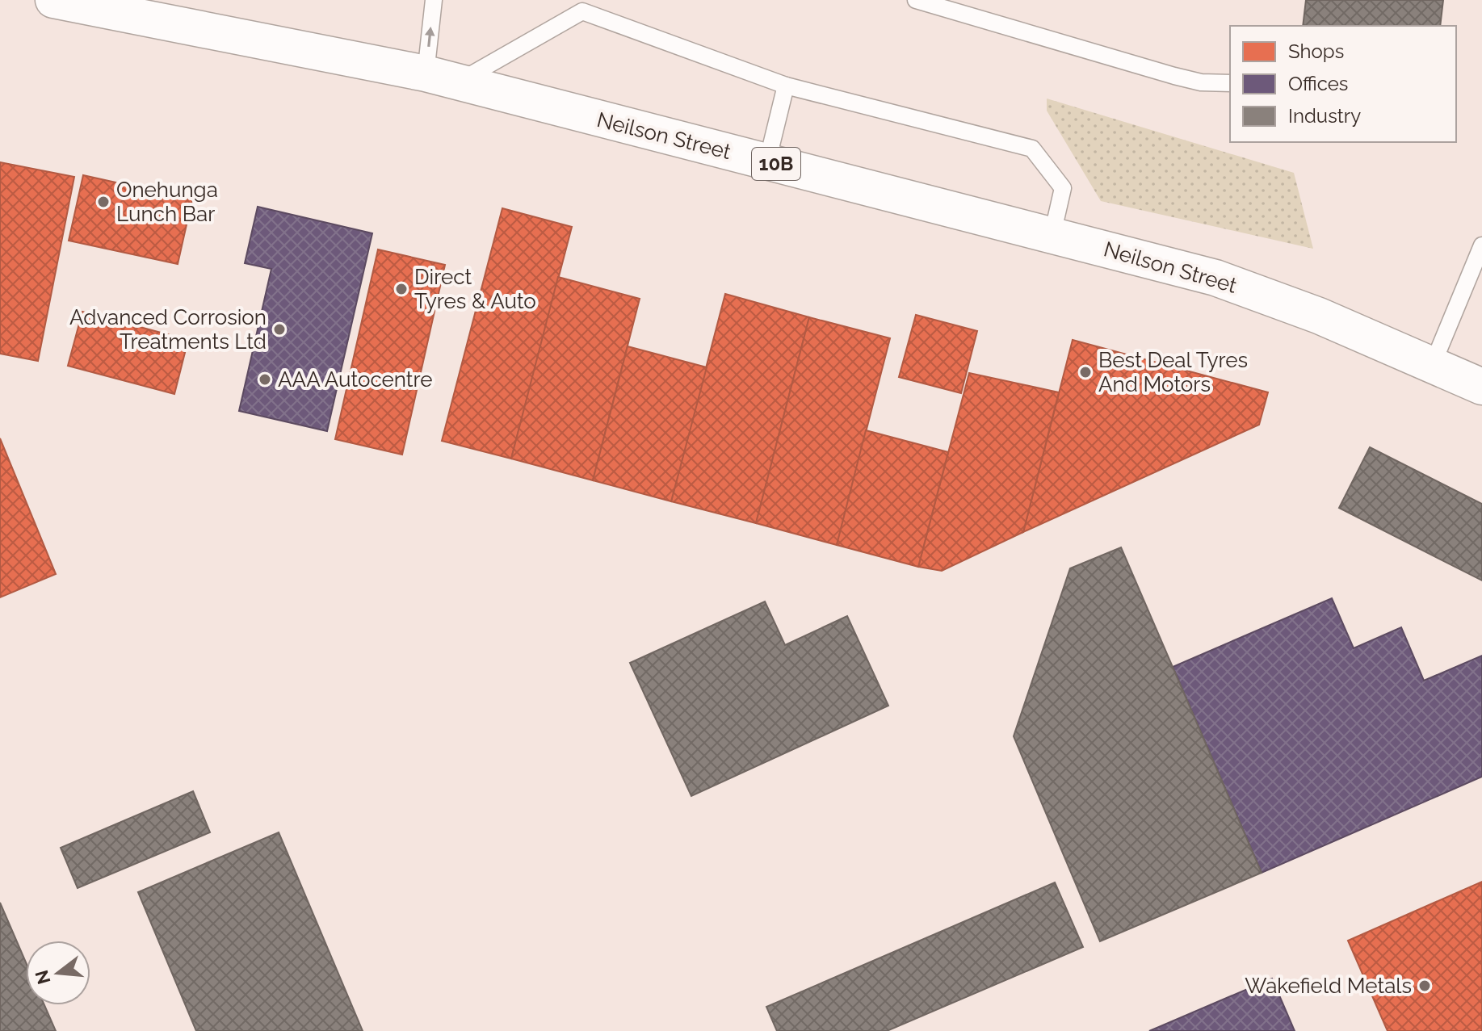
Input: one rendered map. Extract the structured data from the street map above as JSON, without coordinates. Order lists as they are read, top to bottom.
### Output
{
  "streets": {
    "main road": ["Neilson Street", "10B"]
  },
  "places": [
    "Onehunga Lunch Bar",
    "Direct Tyres & Auto",
    "Advanced Corrosion Treatments Ltd",
    "Best Deal Tyres And Motors",
    "AAA Autocentre",
    "Wakefield Metals"
  ],
  "legend": ["Shops", "Offices", "Industry"],
  "north": "left"
}
